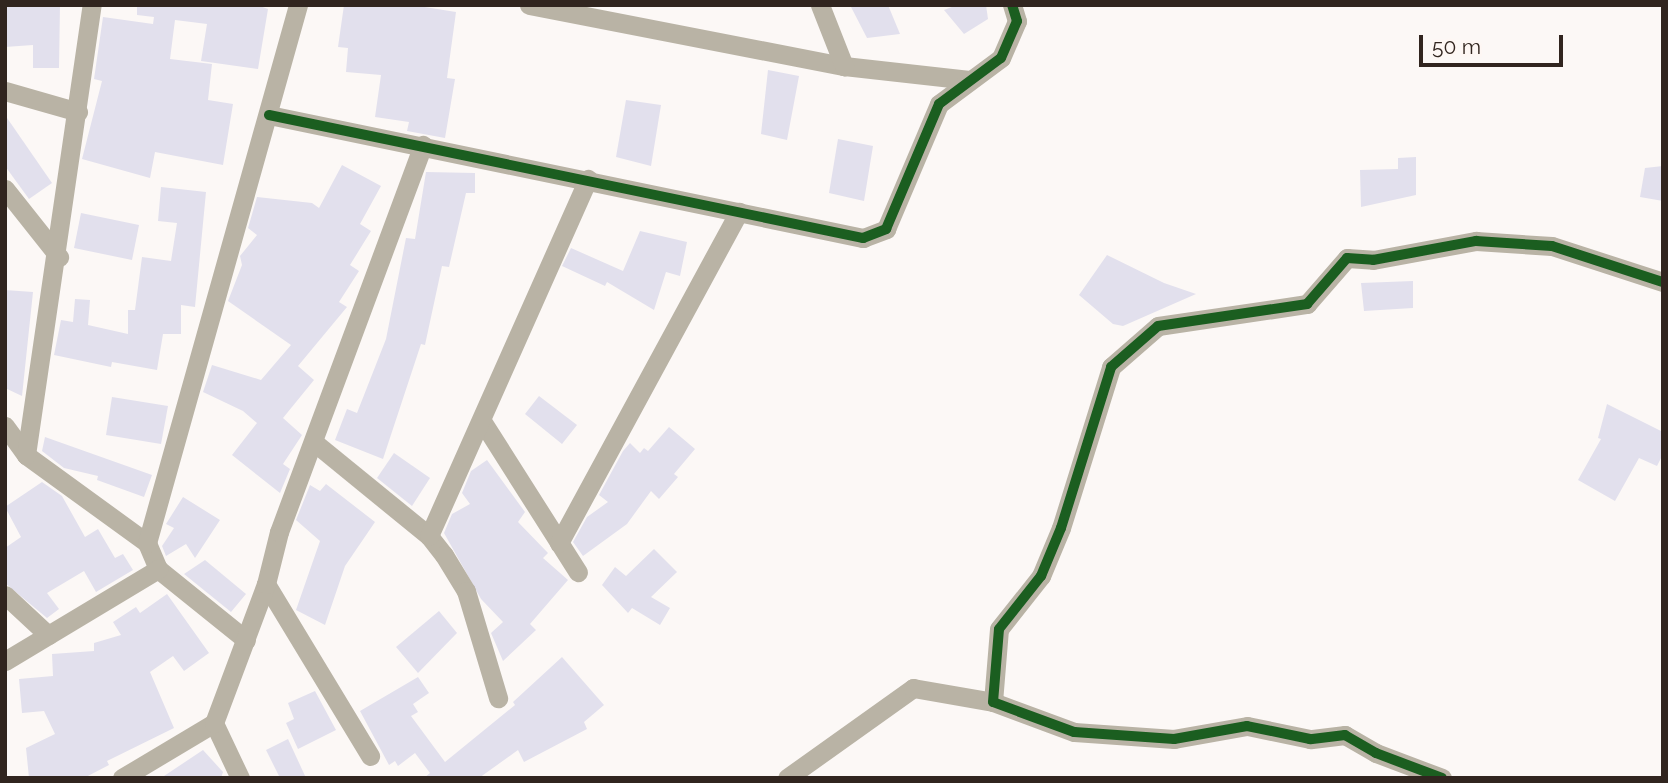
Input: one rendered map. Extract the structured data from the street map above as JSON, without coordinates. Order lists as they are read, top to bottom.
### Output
{
  "scale_bar": "50 m"
}
